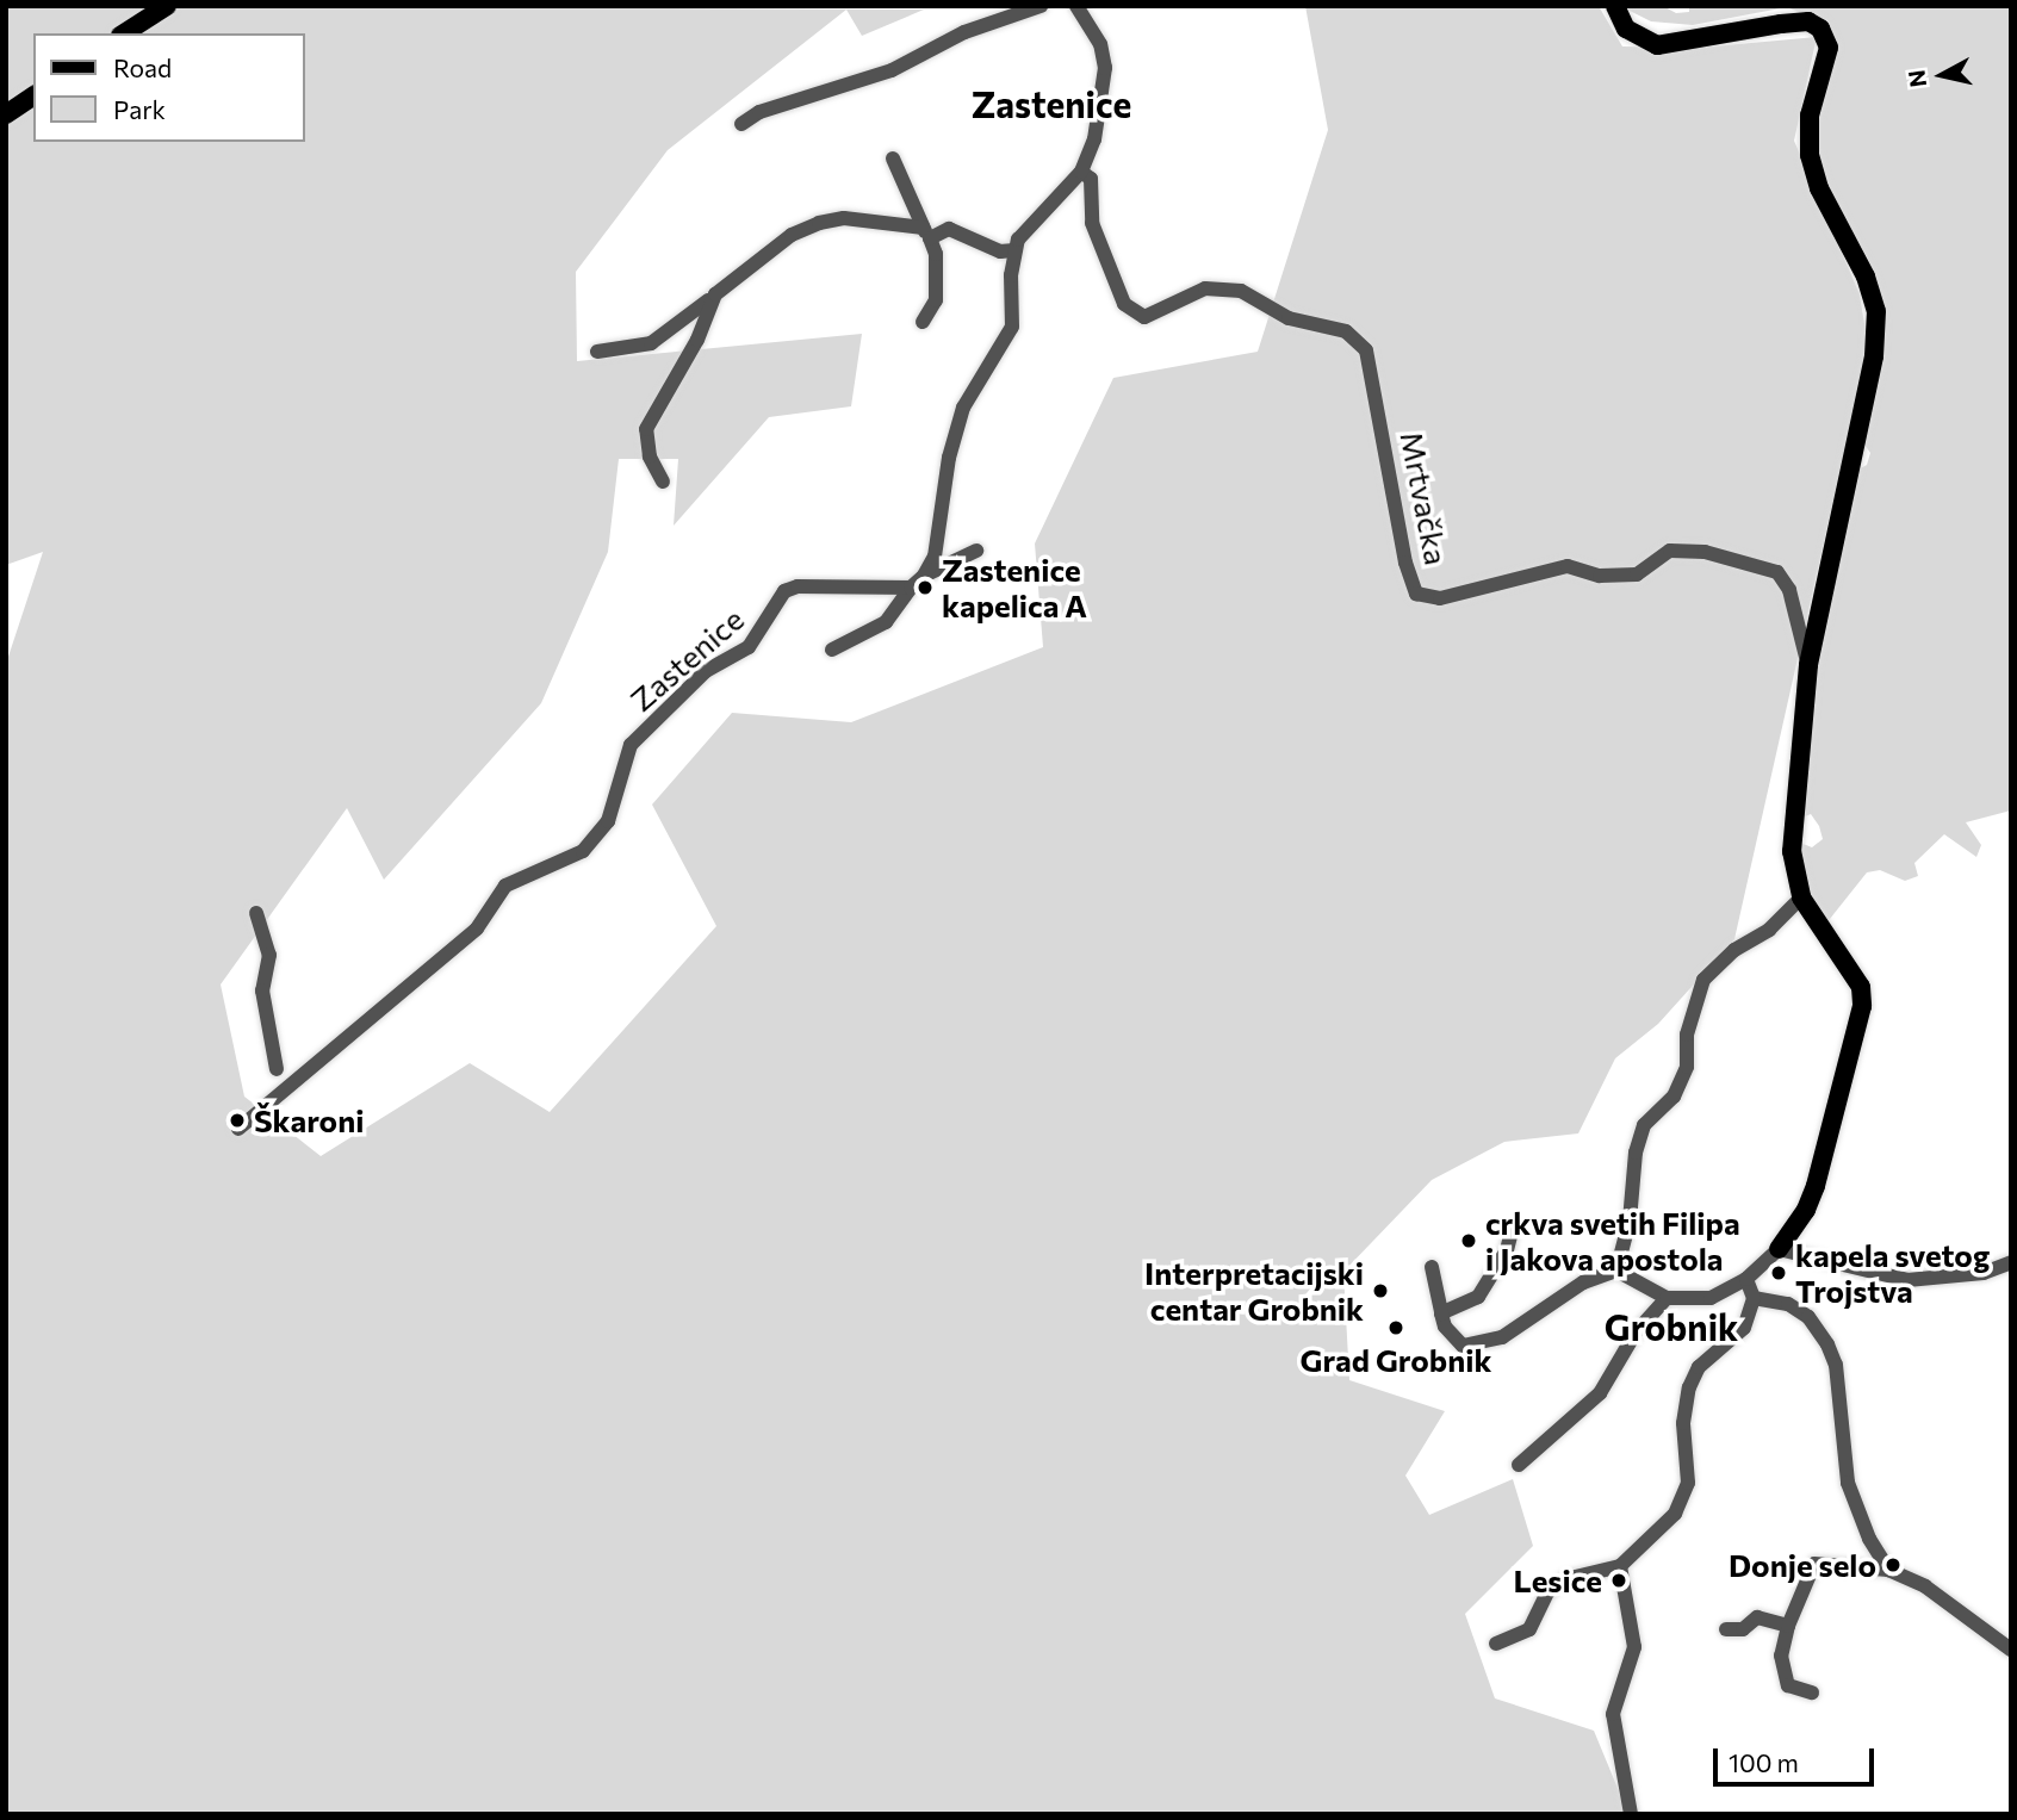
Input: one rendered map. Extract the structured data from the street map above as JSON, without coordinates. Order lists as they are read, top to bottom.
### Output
{
  "streets": {
    "street": ["Mrtvačka", "Zastenice"]
  },
  "districts": ["Zastenice", "Grobnik"],
  "places": [
    "Zastenice kapelica A",
    "Škaroni",
    "crkva svetih Filipa i Jakova apostola",
    "kapela svetog Trojstva",
    "Interpretacijski centar Grobnik",
    "Grad Grobnik",
    "Donje selo",
    "Lesice"
  ],
  "legend": ["Road", "Park"],
  "scale_bar": "100 m",
  "north": "left"
}
